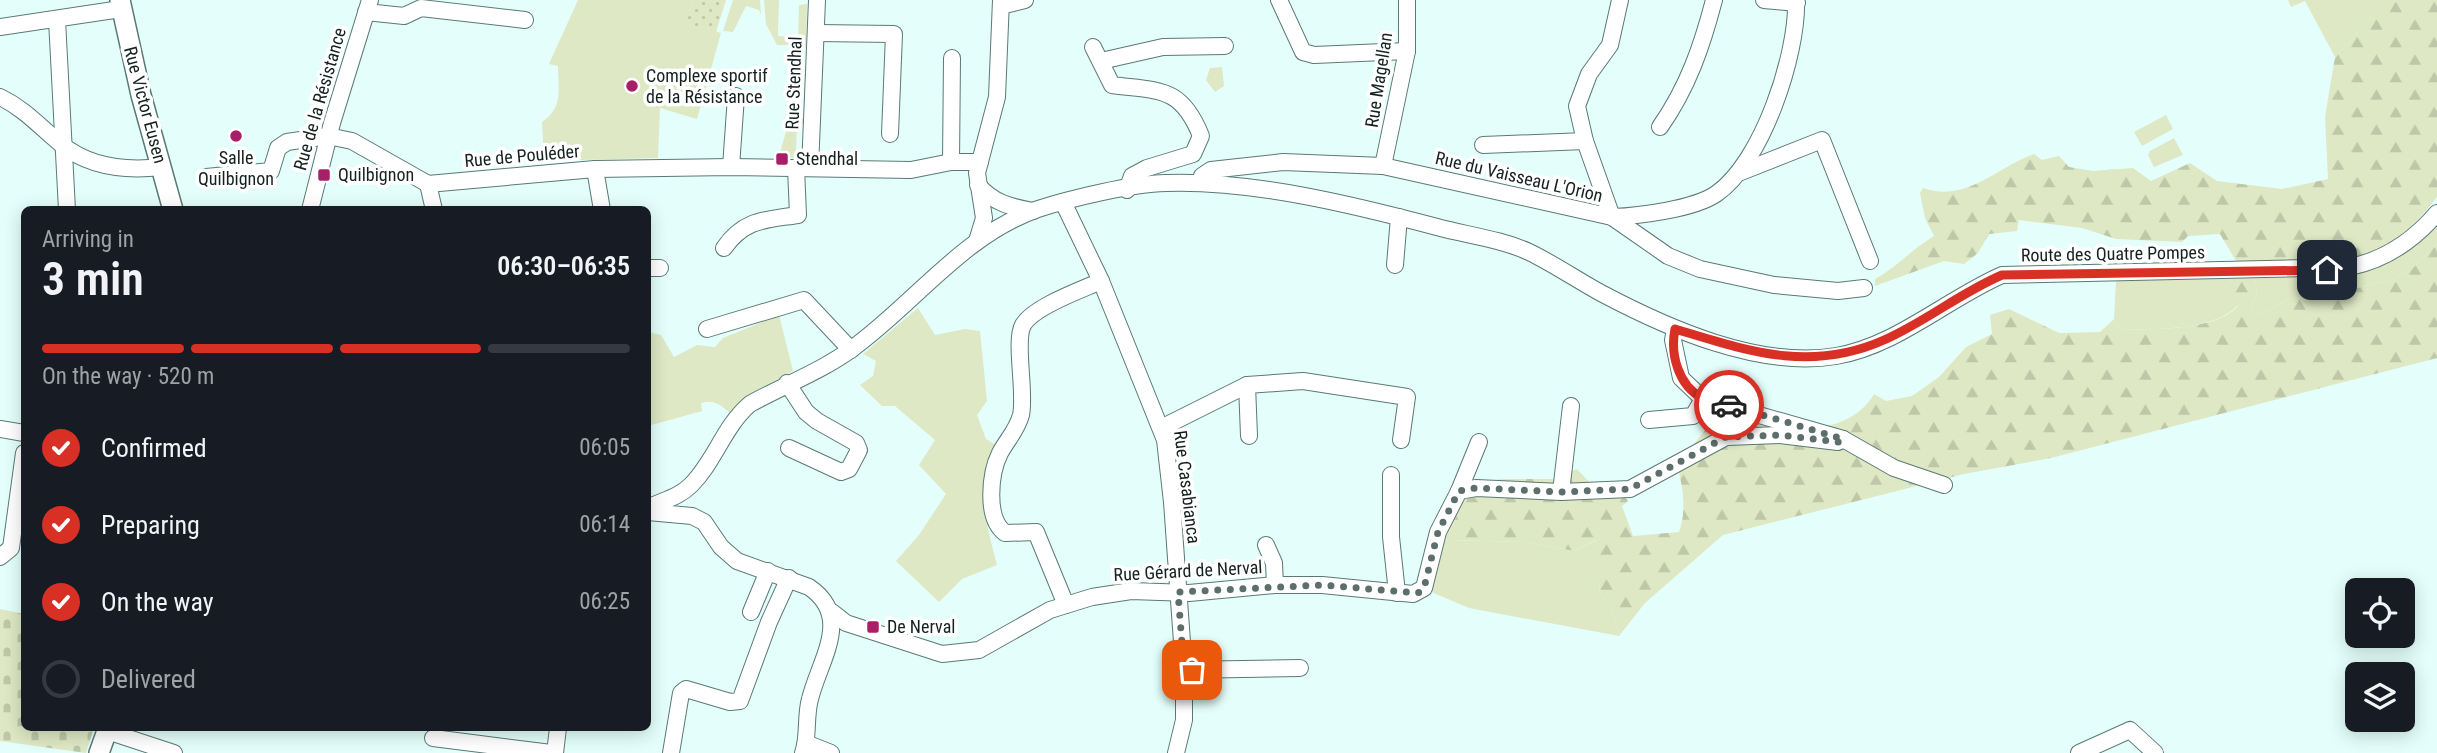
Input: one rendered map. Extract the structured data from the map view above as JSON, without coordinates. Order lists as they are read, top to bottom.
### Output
{
  "streets": {
    "main road": ["Rue Victor Eusen"],
    "street": [
      "Rue Magellan",
      "Rue Stendhal",
      "Rue de la Résistance",
      "Rue de Pouléder",
      "Rue du Vaisseau L'Orion",
      "Route des Quatre Pompes",
      "Rue Casabianca",
      "Rue Gérard de Nerval"
    ]
  },
  "crossings": [
    ["Rue Magellan", "Rue du Vaisseau L'Orion"],
    ["Rue Stendhal", "Rue de Pouléder"],
    ["Rue du Vaisseau L'Orion", "Route des Quatre Pompes"],
    ["Route des Quatre Pompes", "Rue Casabianca"],
    ["Rue Casabianca", "Rue Gérard de Nerval"]
  ],
  "places": {
    "other": ["Complexe sportif de la Résistance", "Salle Quilbignon"],
    "transit": ["Stendhal", "Quilbignon", "De Nerval"]
  },
  "page": {
    "heading": ["3 min", "Arriving in", "06:30–06:35"],
    "bar": "On the way · 520 m",
    "list": [
      ["Confirmed", "06:05"],
      ["Preparing", "06:14"],
      ["On the way", "06:25"],
      "Delivered"
    ]
  }
}
